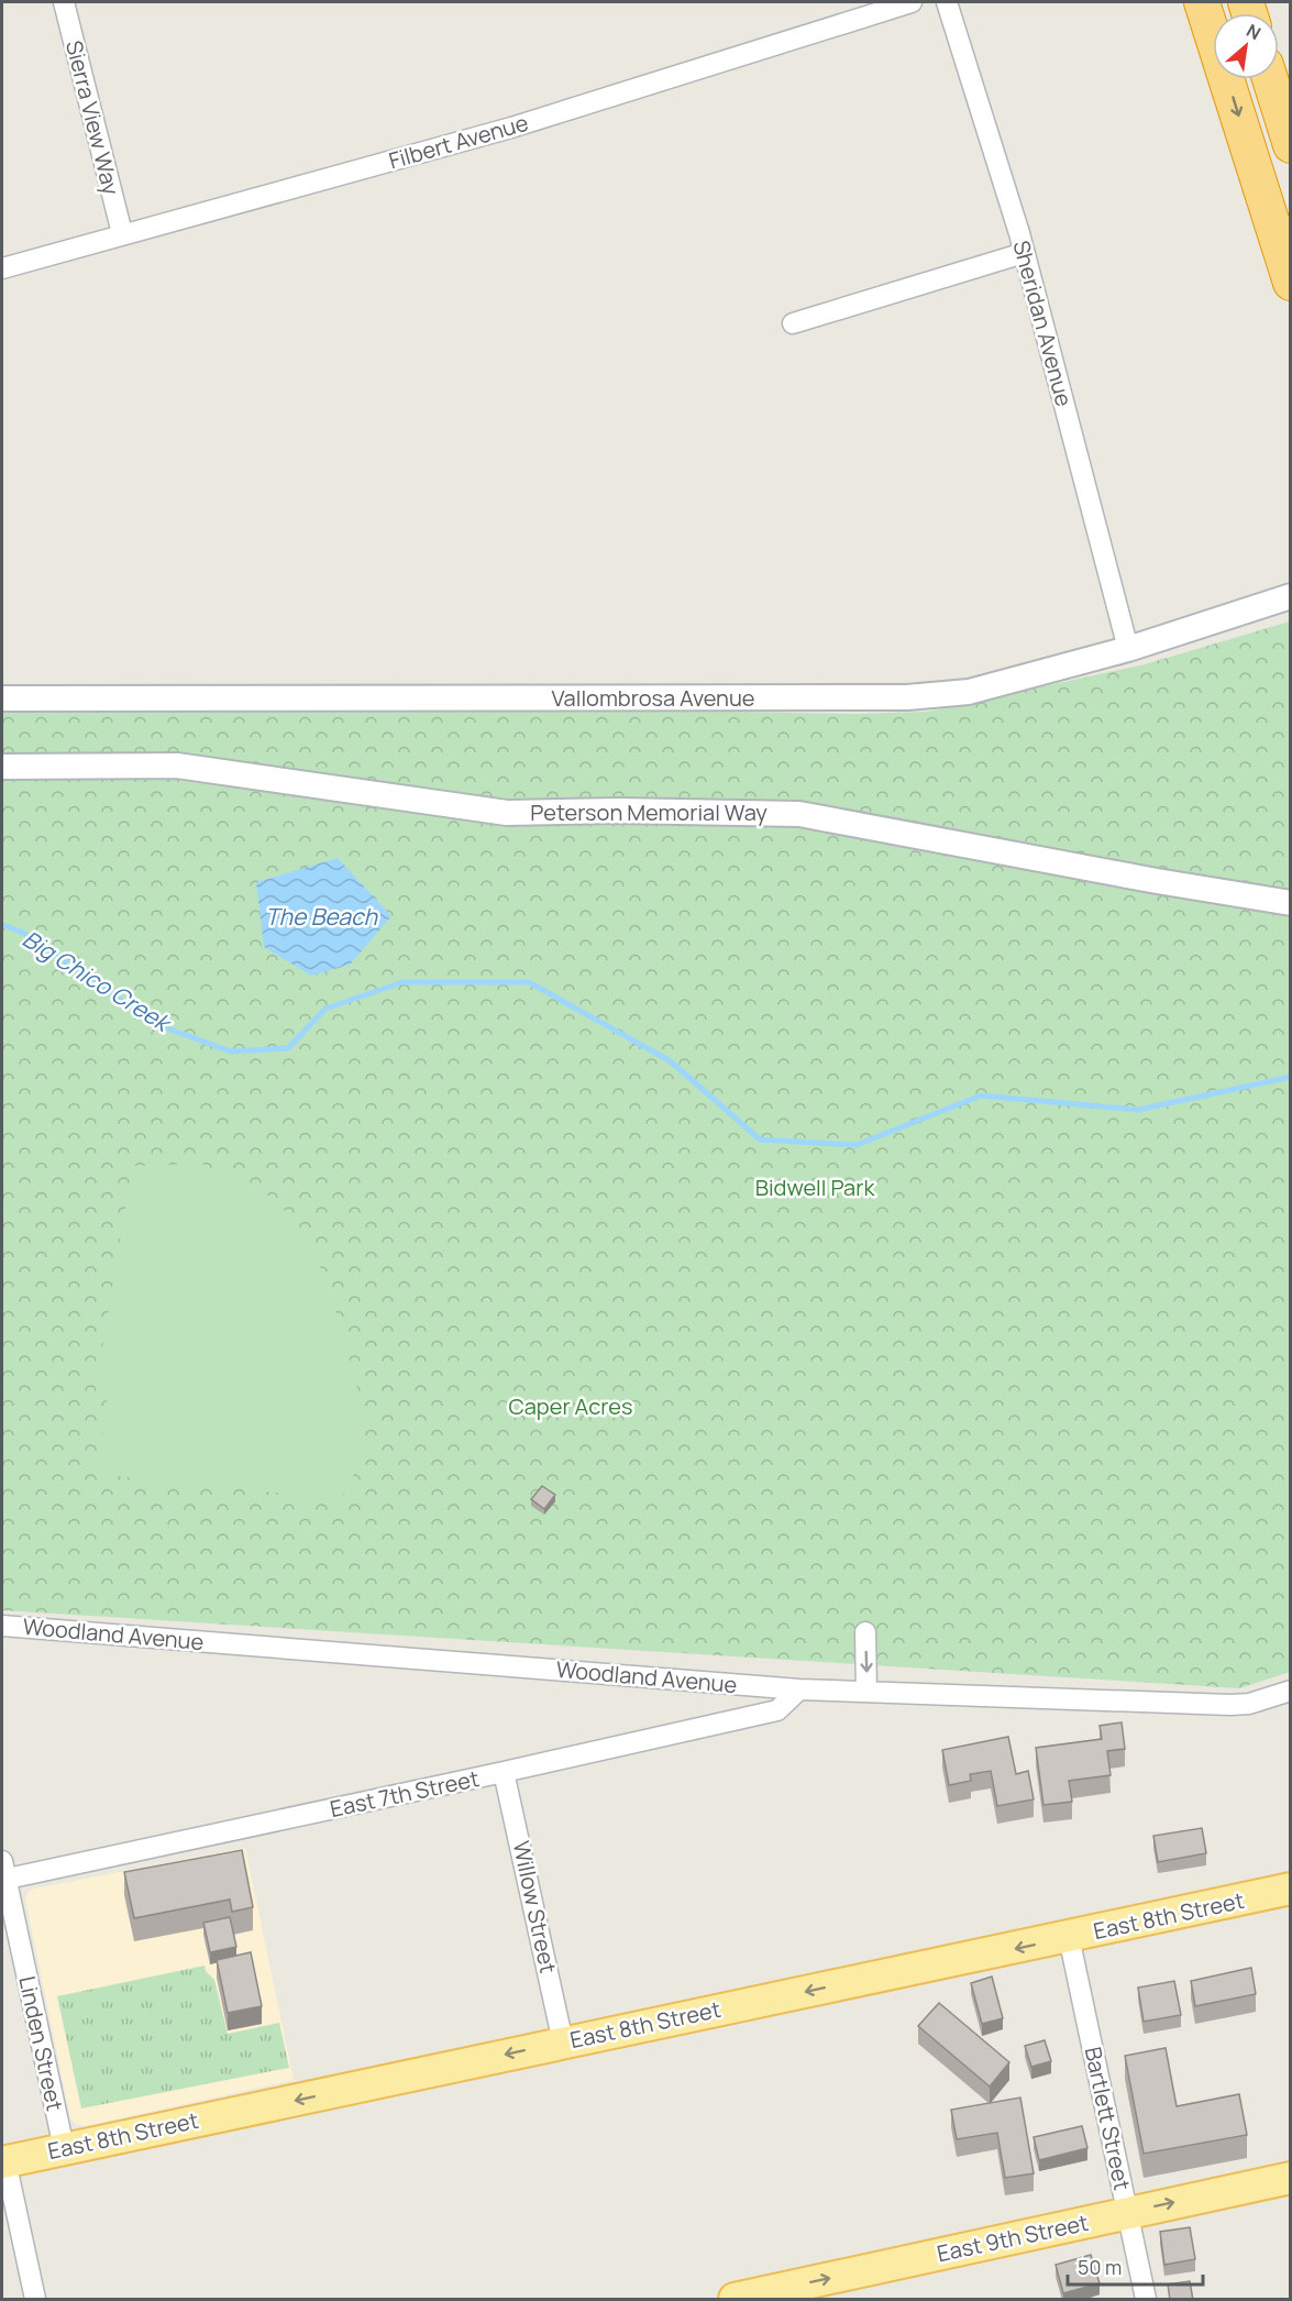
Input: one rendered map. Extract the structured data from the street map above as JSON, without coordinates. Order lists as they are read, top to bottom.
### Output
{
  "streets": {
    "main road": ["East 8th Street", "East 9th Street"],
    "street": [
      "Sierra View Way",
      "Filbert Avenue",
      "Sheridan Avenue",
      "Vallombrosa Avenue",
      "Peterson Memorial Way",
      "Woodland Avenue",
      "East 7th Street",
      "Willow Street",
      "Linden Street",
      "Bartlett Street"
    ]
  },
  "crossings": [
    ["Sierra View Way", "Filbert Avenue"],
    ["Sheridan Avenue", "Vallombrosa Avenue"],
    ["Woodland Avenue", "East 7th Street"],
    ["East 7th Street", "Willow Street"],
    ["East 7th Street", "Linden Street"],
    ["Willow Street", "East 8th Street"],
    ["East 8th Street", "Linden Street"],
    ["East 8th Street", "Bartlett Street"],
    ["Bartlett Street", "East 9th Street"]
  ],
  "one_way": ["East 8th Street", "East 9th Street"],
  "water": ["The Beach", "Big Chico Creek"],
  "parks": ["Bidwell Park", "Caper Acres"],
  "scale_bar": "50 m",
  "north": "top right"
}
